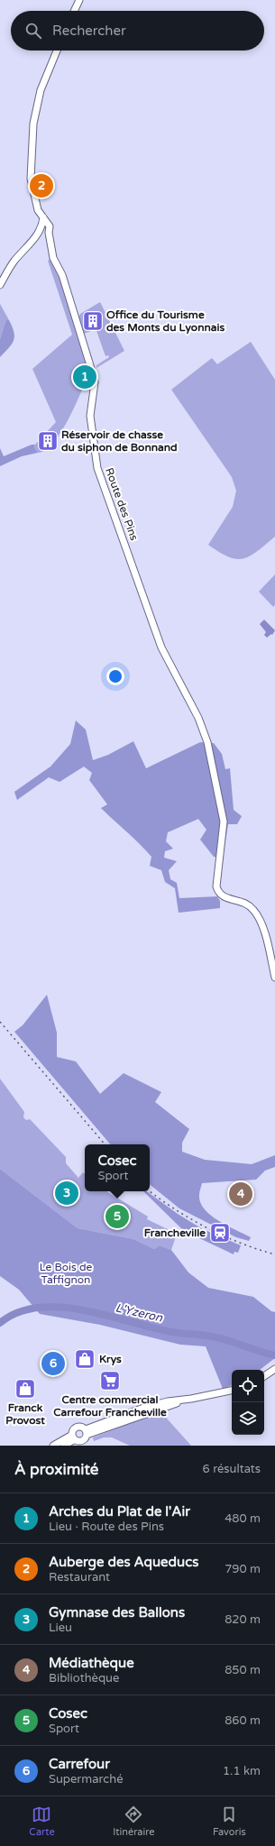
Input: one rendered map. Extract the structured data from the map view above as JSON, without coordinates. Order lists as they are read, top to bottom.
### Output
{
  "streets": {
    "street": ["Route des Pins"]
  },
  "water": ["L'Yzeron"],
  "parks": ["Le Bois de Taffignon"],
  "places": {
    "building": ["Office du Tourisme des Monts du Lyonnais", "Réservoir de chasse du siphon de Bonnand"],
    "station": ["Francheville"],
    "shop": ["Krys", "Franck Provost"],
    "supermarket": ["Centre commercial Carrefour Francheville"]
  },
  "page": {
    "search": "Rechercher",
    "pins": [
      "2",
      "1",
      "3",
      "4",
      "5",
      "6"
    ],
    "popup": ["Cosec", "Sport"],
    "heading": ["À proximité", "6 résultats"],
    "list": [
      {
        "mark": "1",
        "name": "Arches du Plat de l'Air",
        "note": "Lieu · Route des Pins",
        "value": "480 m"
      },
      {
        "mark": "2",
        "name": "Auberge des Aqueducs",
        "note": "Restaurant",
        "value": "790 m"
      },
      {
        "mark": "3",
        "name": "Gymnase des Ballons",
        "note": "Lieu",
        "value": "820 m"
      },
      {
        "mark": "4",
        "name": "Médiathèque",
        "note": "Bibliothèque",
        "value": "850 m"
      },
      {
        "mark": "5",
        "name": "Cosec",
        "note": "Sport",
        "value": "860 m"
      },
      {
        "mark": "6",
        "name": "Carrefour",
        "note": "Supermarché",
        "value": "1.1 km"
      }
    ],
    "nav": ["Carte", "Itinéraire", "Favoris"]
  }
}
